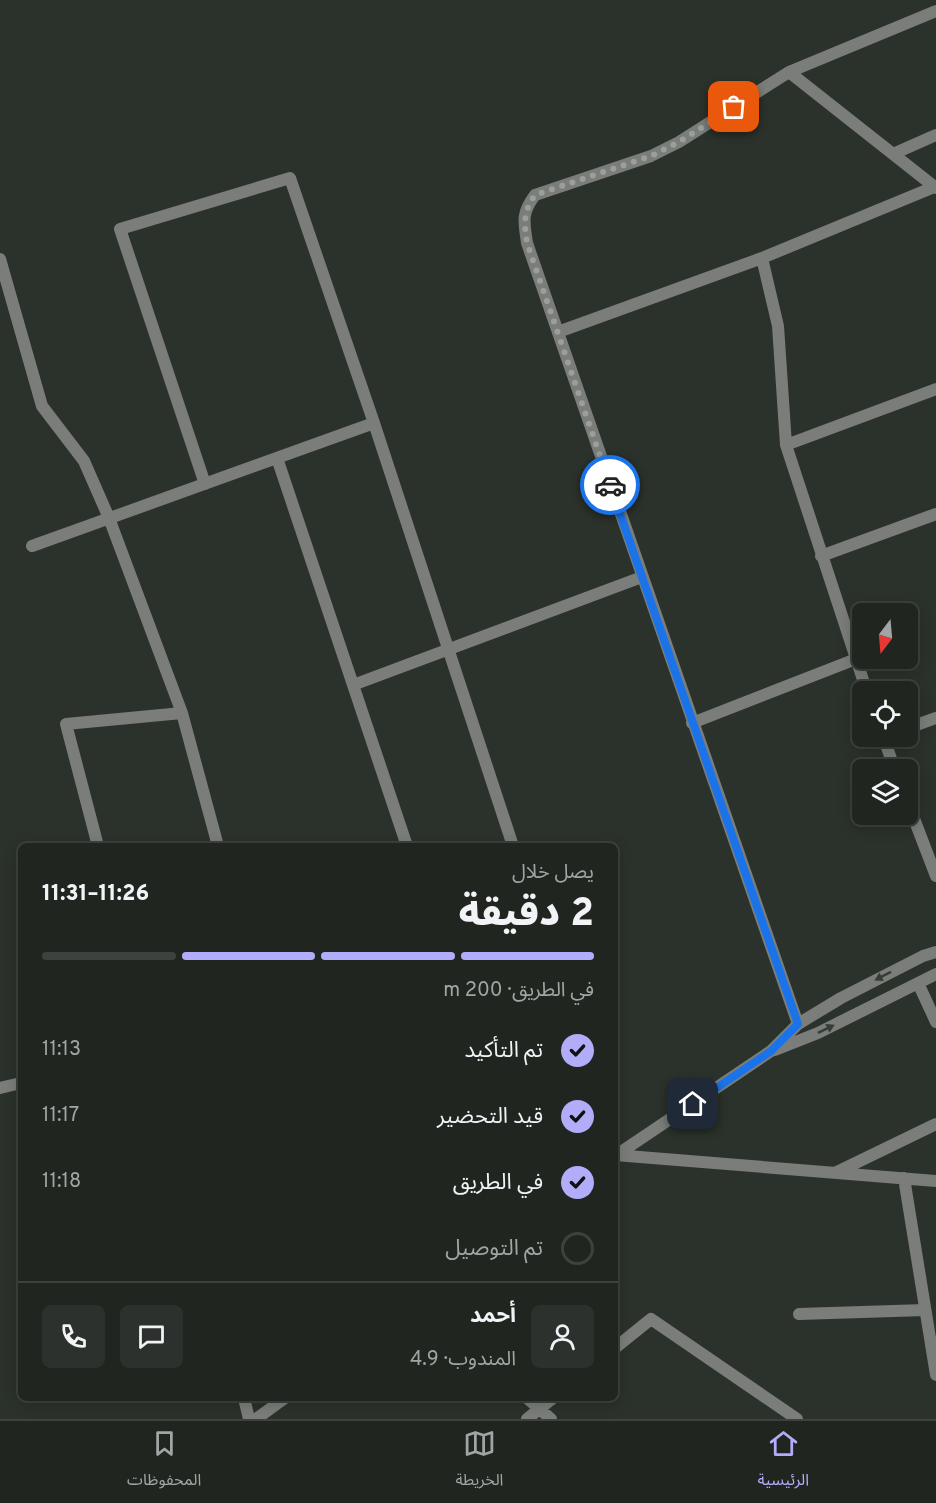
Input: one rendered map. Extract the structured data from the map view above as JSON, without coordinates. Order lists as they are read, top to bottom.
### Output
{
  "north": "bottom",
  "page": {
    "heading": ["2 دقيقة", "يصل خلال", "11:26–11:31"],
    "panel": ["أحمد", "المندوب · 4.9"],
    "bar": "في الطريق · 200 m",
    "list": [
      ["تم التأكيد", "11:13"],
      ["قيد التحضير", "11:17"],
      ["في الطريق", "11:18"],
      "تم التوصيل"
    ],
    "tabs": ["الرئيسية", "الخريطة", "المحفوظات"]
  }
}
